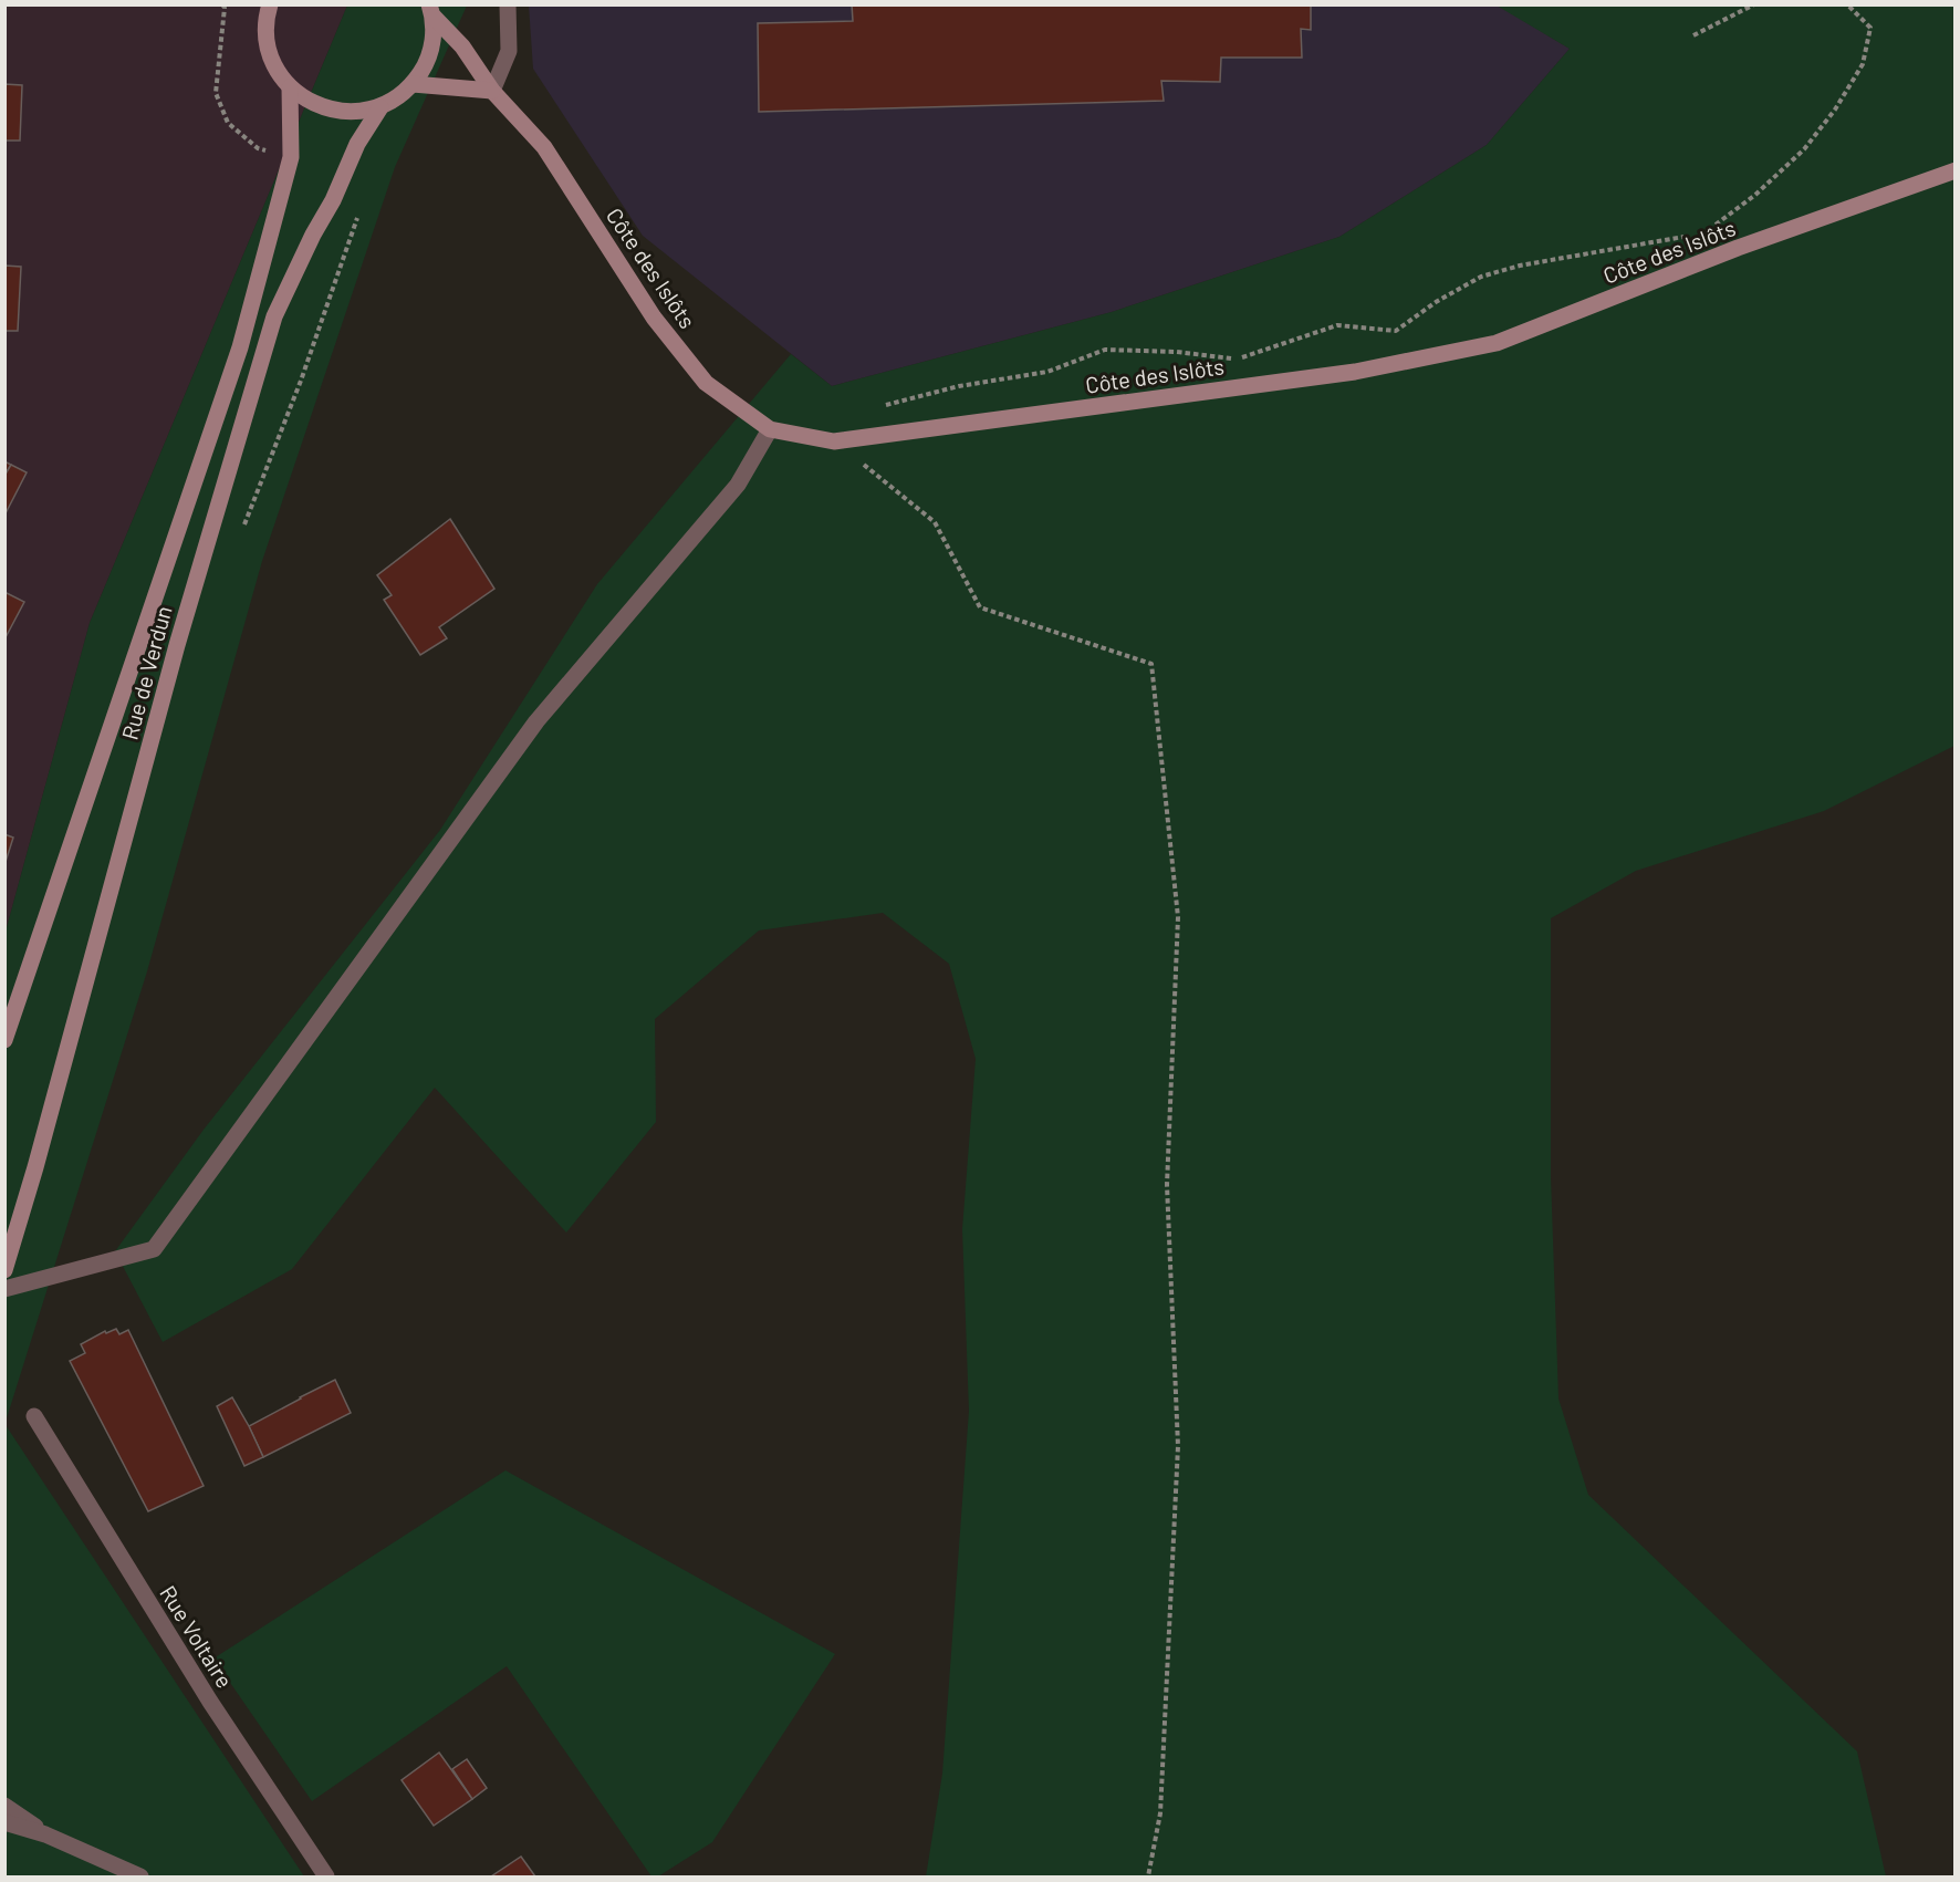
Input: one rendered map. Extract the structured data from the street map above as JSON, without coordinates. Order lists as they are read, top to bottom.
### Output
{
  "streets": {
    "main road": ["Côte des Islôts", "Rue de Verdun"],
    "street": ["Rue Voltaire"]
  }
}
